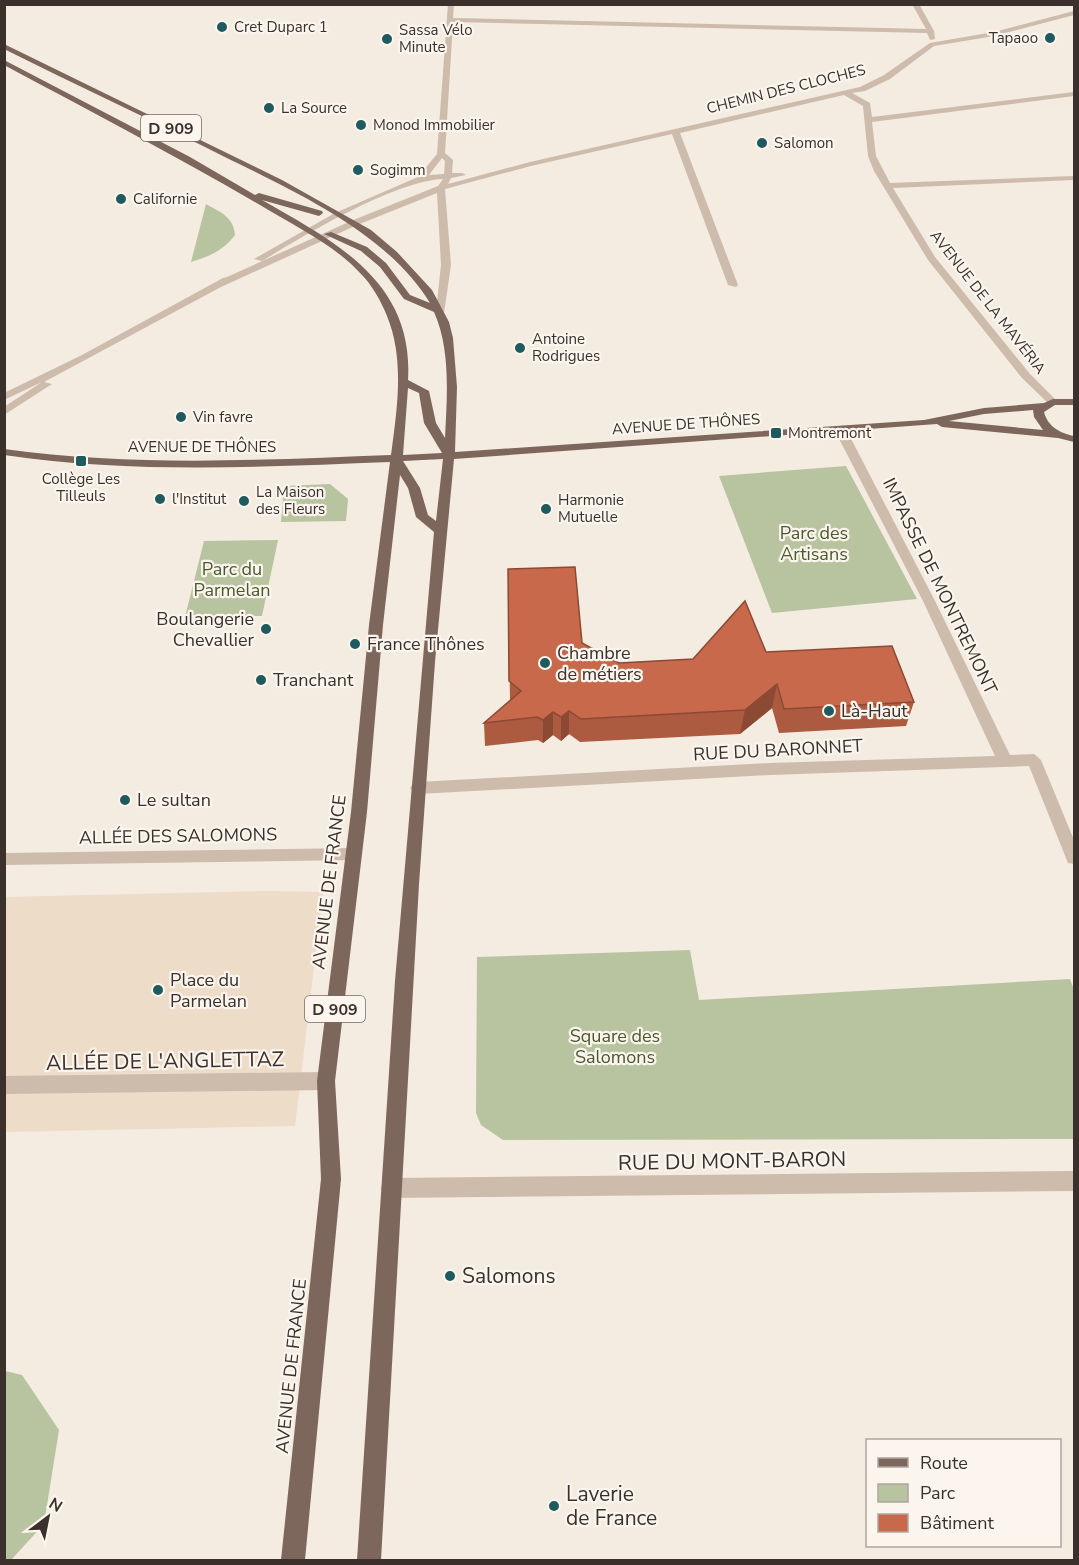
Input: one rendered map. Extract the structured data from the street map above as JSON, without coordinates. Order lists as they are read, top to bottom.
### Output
{
  "streets": {
    "main road": ["D 909", "AVENUE DE THÔNES", "AVENUE DE FRANCE"],
    "street": [
      "CHEMIN DES CLOCHES",
      "AVENUE DE LA MAVÉRIA",
      "IMPASSE DE MONTREMONT",
      "RUE DU BARONNET",
      "ALLÉE DES SALOMONS",
      "ALLÉE DE L'ANGLETTAZ",
      "RUE DU MONT-BARON"
    ]
  },
  "crossings": [
    ["CHEMIN DES CLOCHES", "D 909"],
    ["CHEMIN DES CLOCHES", "AVENUE DE LA MAVÉRIA"],
    ["CHEMIN DES CLOCHES", "AVENUE DE FRANCE"],
    ["AVENUE DE LA MAVÉRIA", "AVENUE DE THÔNES"],
    ["AVENUE DE THÔNES", "IMPASSE DE MONTREMONT"],
    ["AVENUE DE THÔNES", "AVENUE DE FRANCE"],
    ["IMPASSE DE MONTREMONT", "RUE DU BARONNET"],
    ["ALLÉE DES SALOMONS", "AVENUE DE FRANCE"],
    ["AVENUE DE FRANCE", "ALLÉE DE L'ANGLETTAZ"]
  ],
  "parks": ["Parc des Artisans", "Parc du Parmelan", "Square des Salomons"],
  "places": {
    "other": [
      "Cret Duparc 1",
      "Tapaoo",
      "Sassa Vélo Minute",
      "La Source",
      "Monod Immobilier",
      "Salomon",
      "Sogimm",
      "Californie",
      "Antoine Rodrigues",
      "Vin favre",
      "l'Institut",
      "La Maison des Fleurs",
      "Harmonie Mutuelle",
      "Boulangerie Chevallier",
      "France Thônes",
      "Chambre de métiers",
      "Tranchant",
      "Là-Haut",
      "Le sultan",
      "Place du Parmelan",
      "Salomons",
      "Laverie de France"
    ],
    "transit": ["Montremont", "Collège Les Tilleuls"]
  },
  "legend": ["Route", "Parc", "Bâtiment"],
  "north": "top right"
}
